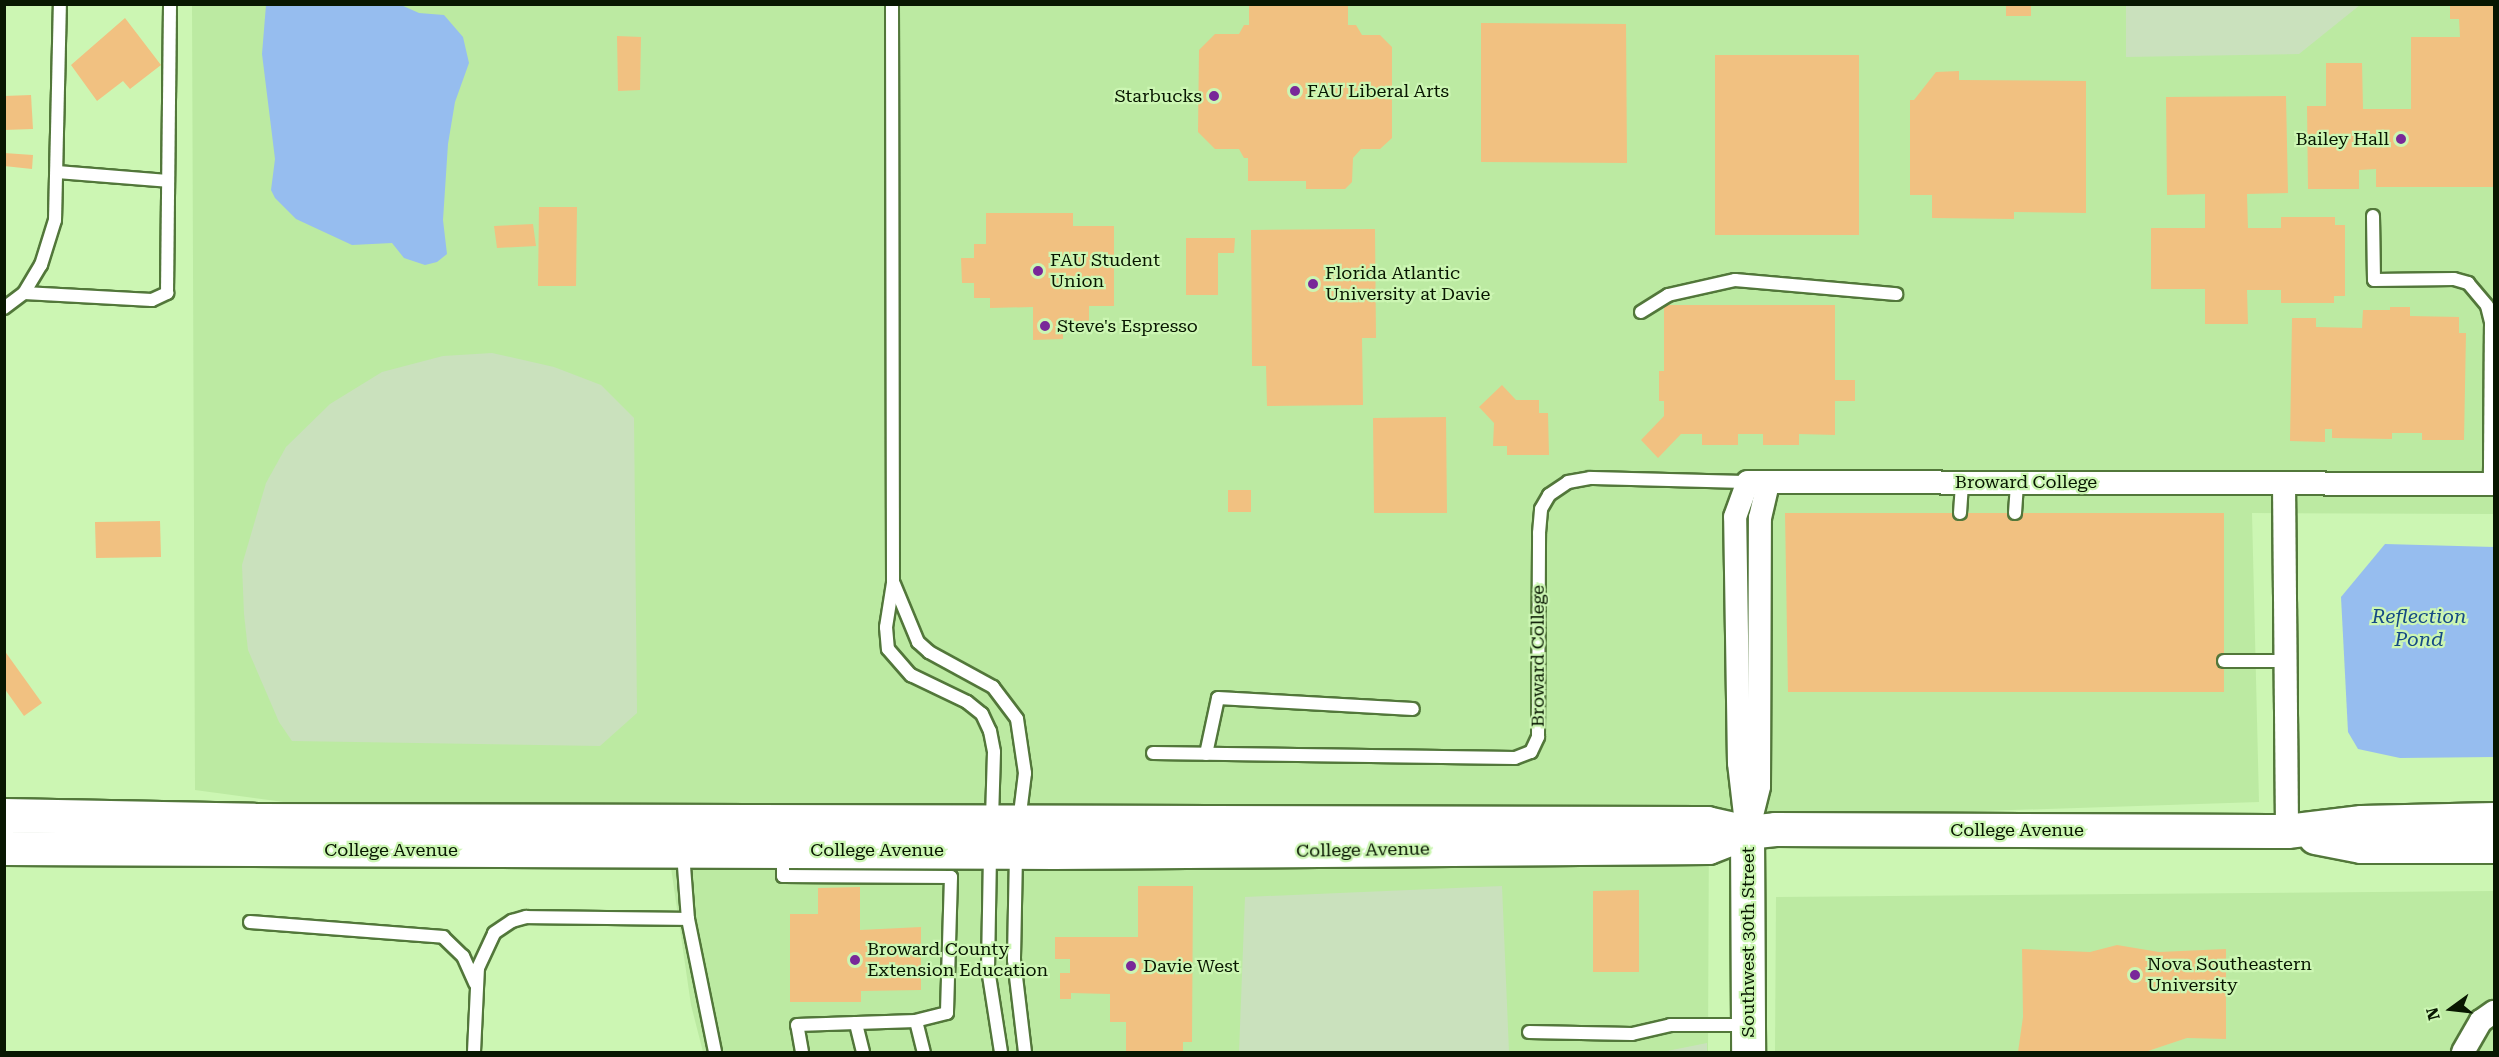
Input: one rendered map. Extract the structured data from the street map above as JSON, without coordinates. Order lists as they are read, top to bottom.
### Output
{
  "streets": {
    "street": ["Broward College", "College Avenue", "Southwest 30th Street"]
  },
  "crossings": [
    ["College Avenue", "Southwest 30th Street"]
  ],
  "water": ["Reflection Pond"],
  "places": [
    "FAU Liberal Arts",
    "Starbucks",
    "Bailey Hall",
    "FAU Student Union",
    "Florida Atlantic University at Davie",
    "Steve's Espresso",
    "Broward County Extension Education",
    "Davie West",
    "Nova Southeastern University"
  ],
  "north": "left"
}
